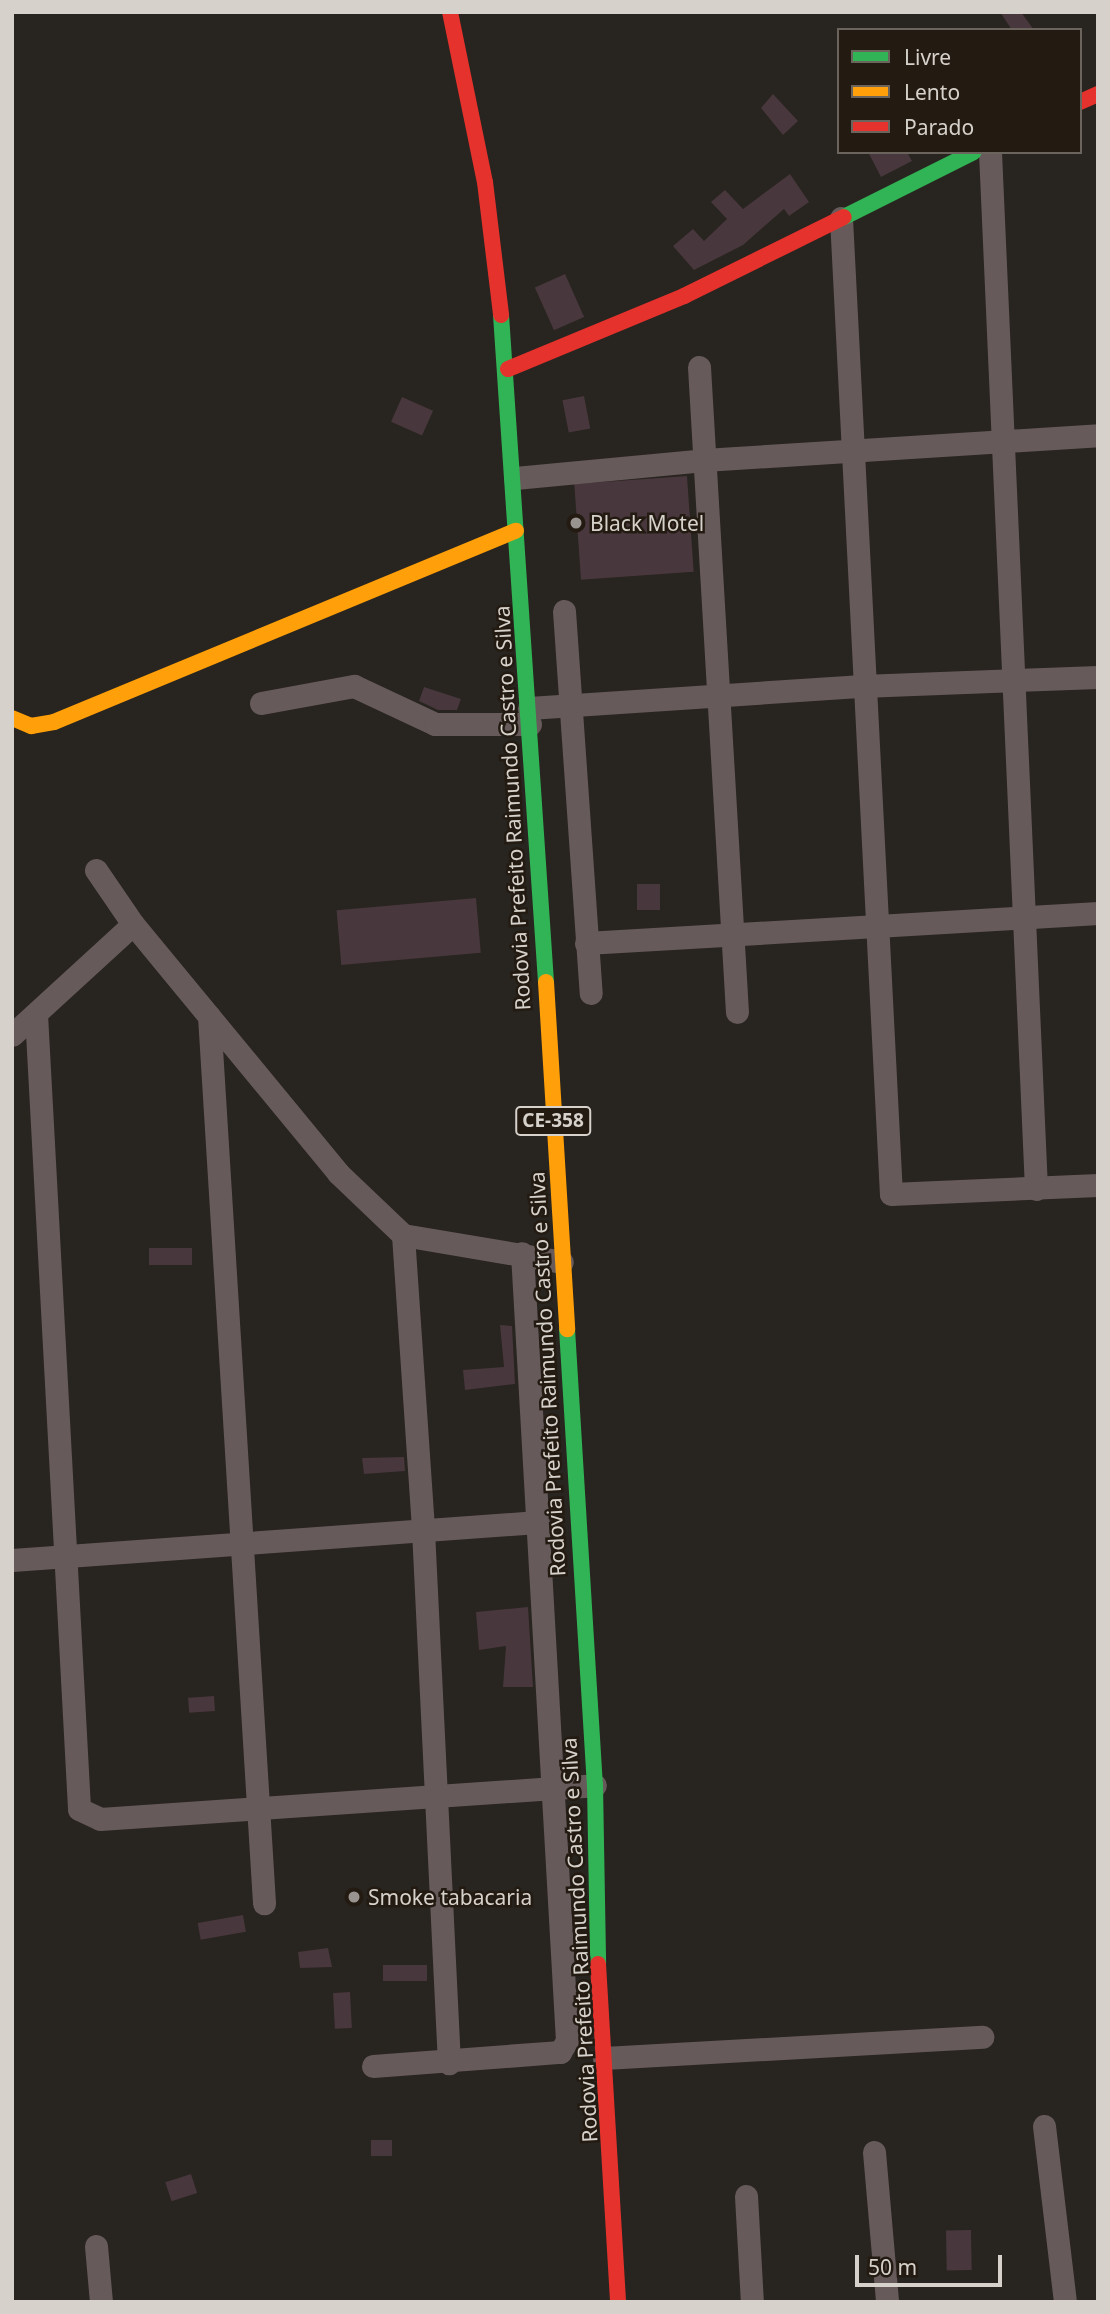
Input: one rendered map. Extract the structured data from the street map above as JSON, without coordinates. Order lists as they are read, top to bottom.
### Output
{
  "streets": {
    "main road": ["Rodovia Prefeito Raimundo Castro e Silva", "CE-358"]
  },
  "crossings": [
    ["Rodovia Prefeito Raimundo Castro e Silva", "CE-358"]
  ],
  "places": ["Black Motel", "Smoke tabacaria"],
  "legend": ["Livre", "Lento", "Parado"],
  "scale_bar": "50 m"
}
